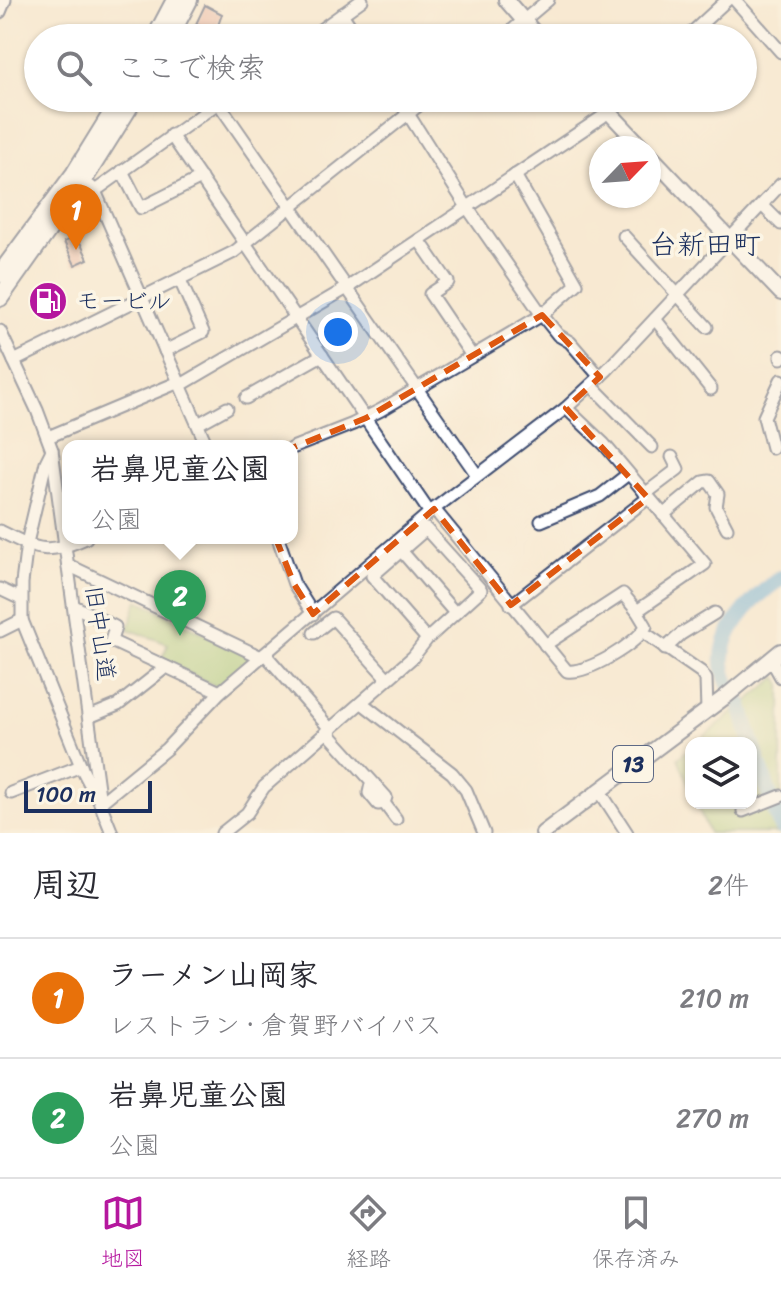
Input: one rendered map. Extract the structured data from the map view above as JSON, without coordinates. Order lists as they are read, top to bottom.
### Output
{
  "streets": {
    "main road": ["13"],
    "street": ["旧中山道"]
  },
  "districts": ["台新田町"],
  "places": {
    "fuel station": ["モービル"]
  },
  "scale_bar": "100 m",
  "north": "top right",
  "page": {
    "search": "ここで検索",
    "pins": ["1", "2"],
    "popup": ["岩鼻児童公園", "公園"],
    "scale": "100 m",
    "heading": ["周辺", "2件"],
    "list": [
      {
        "mark": "1",
        "name": "ラーメン山岡家",
        "note": "レストラン · 倉賀野バイパス",
        "value": "210 m"
      },
      {
        "mark": "2",
        "name": "岩鼻児童公園",
        "note": "公園",
        "value": "270 m"
      }
    ],
    "nav": ["地図", "経路", "保存済み"]
  }
}
